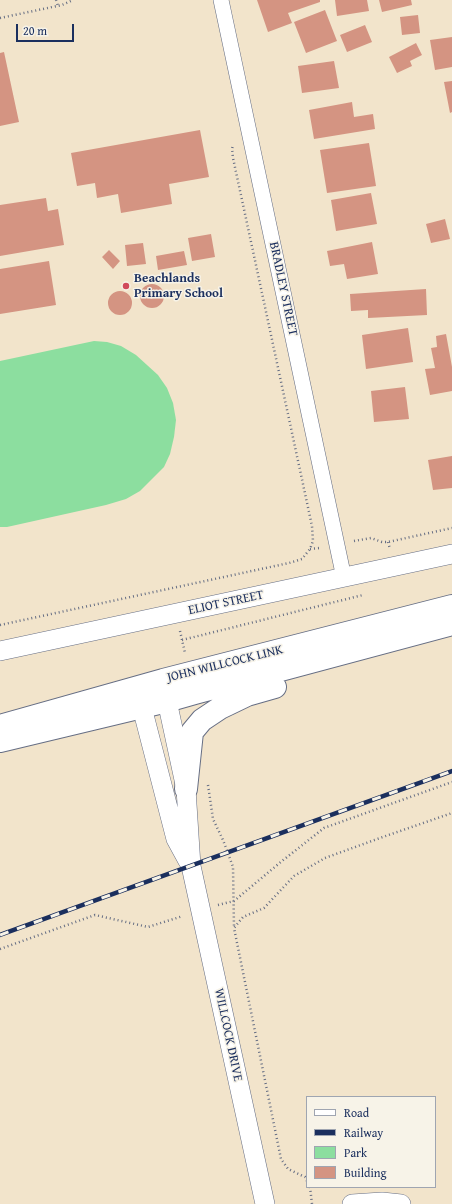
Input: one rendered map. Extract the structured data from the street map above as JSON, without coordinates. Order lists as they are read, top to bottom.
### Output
{
  "streets": {
    "main road": ["JOHN WILLCOCK LINK"],
    "street": ["BRADLEY STREET", "ELIOT STREET", "WILLCOCK DRIVE"]
  },
  "crossings": [
    ["BRADLEY STREET", "ELIOT STREET"],
    ["JOHN WILLCOCK LINK", "WILLCOCK DRIVE"]
  ],
  "places": ["Beachlands Primary School"],
  "legend": [
    "Road",
    "Railway",
    "Park",
    "Building"
  ],
  "scale_bar": "20 m"
}
